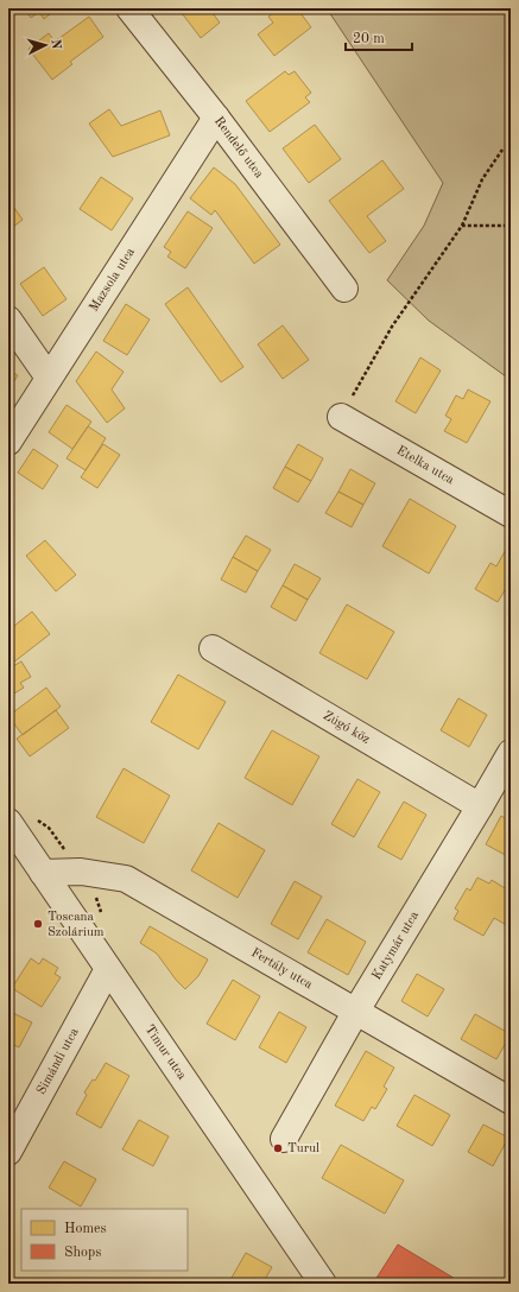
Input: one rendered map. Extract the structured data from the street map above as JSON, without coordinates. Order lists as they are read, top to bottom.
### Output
{
  "streets": {
    "street": [
      "Rendelő utca",
      "Mazsola utca",
      "Etelka utca",
      "Zúgó köz",
      "Katymár utca",
      "Fertály utca",
      "Timur utca",
      "Simándi utca"
    ]
  },
  "crossings": [
    ["Rendelő utca", "Mazsola utca"],
    ["Zúgó köz", "Katymár utca"],
    ["Katymár utca", "Fertály utca"],
    ["Fertály utca", "Timur utca"],
    ["Timur utca", "Simándi utca"]
  ],
  "places": ["Toscana Szolárium", "Turul"],
  "legend": ["Homes", "Shops"],
  "scale_bar": "20 m",
  "north": "right"
}
